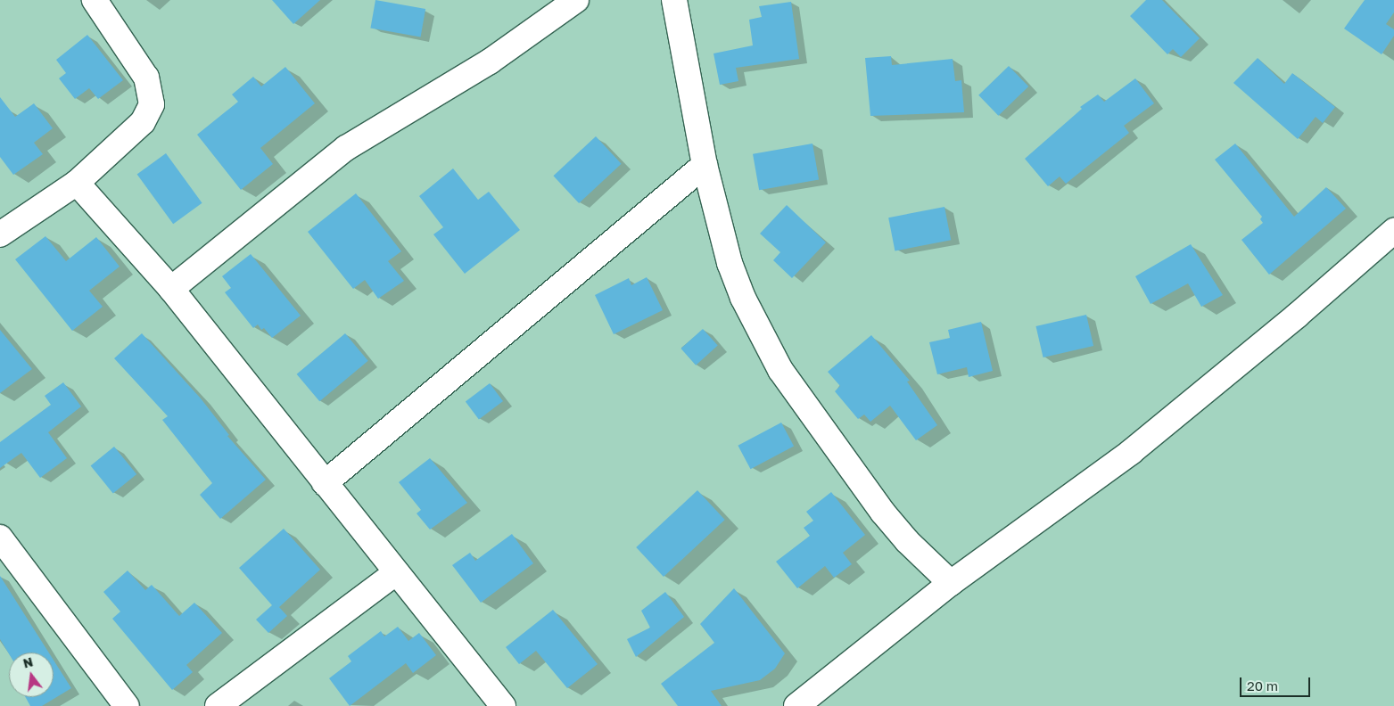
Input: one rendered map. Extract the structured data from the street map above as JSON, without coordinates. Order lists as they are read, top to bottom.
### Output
{
  "scale_bar": "20 m",
  "north": "top"
}
